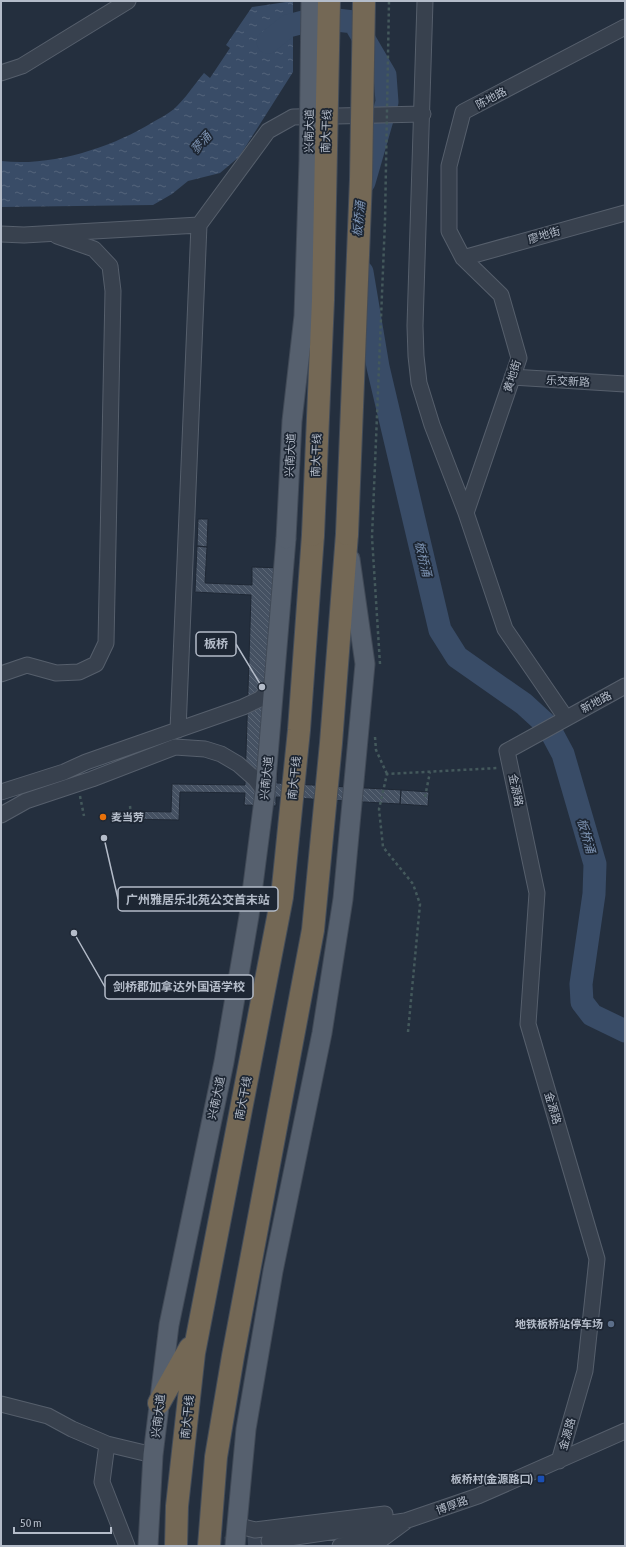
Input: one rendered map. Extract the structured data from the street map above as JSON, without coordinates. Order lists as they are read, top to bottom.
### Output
{
  "streets": {
    "highway": ["南大干线"],
    "main road": ["兴南大道"],
    "street": [
      "陈地路",
      "廖地街",
      "黄地街",
      "乐交新路",
      "新地路",
      "金源路",
      "博厚路"
    ]
  },
  "crossings": [
    ["陈地路", "黄地街"],
    ["廖地街", "黄地街"],
    ["黄地街", "乐交新路"],
    ["新地路", "金源路"],
    ["金源路", "博厚路"]
  ],
  "water": ["蓼涌", "板桥涌"],
  "places": {
    "other": [
      "板桥",
      "麦当劳",
      "广州雅居乐北苑公交首末站",
      "剑桥郡加拿达外国语学校",
      "地铁板桥站停车场"
    ],
    "transit": ["板桥村(金源路口)"]
  },
  "scale_bar": "50 m"
}
